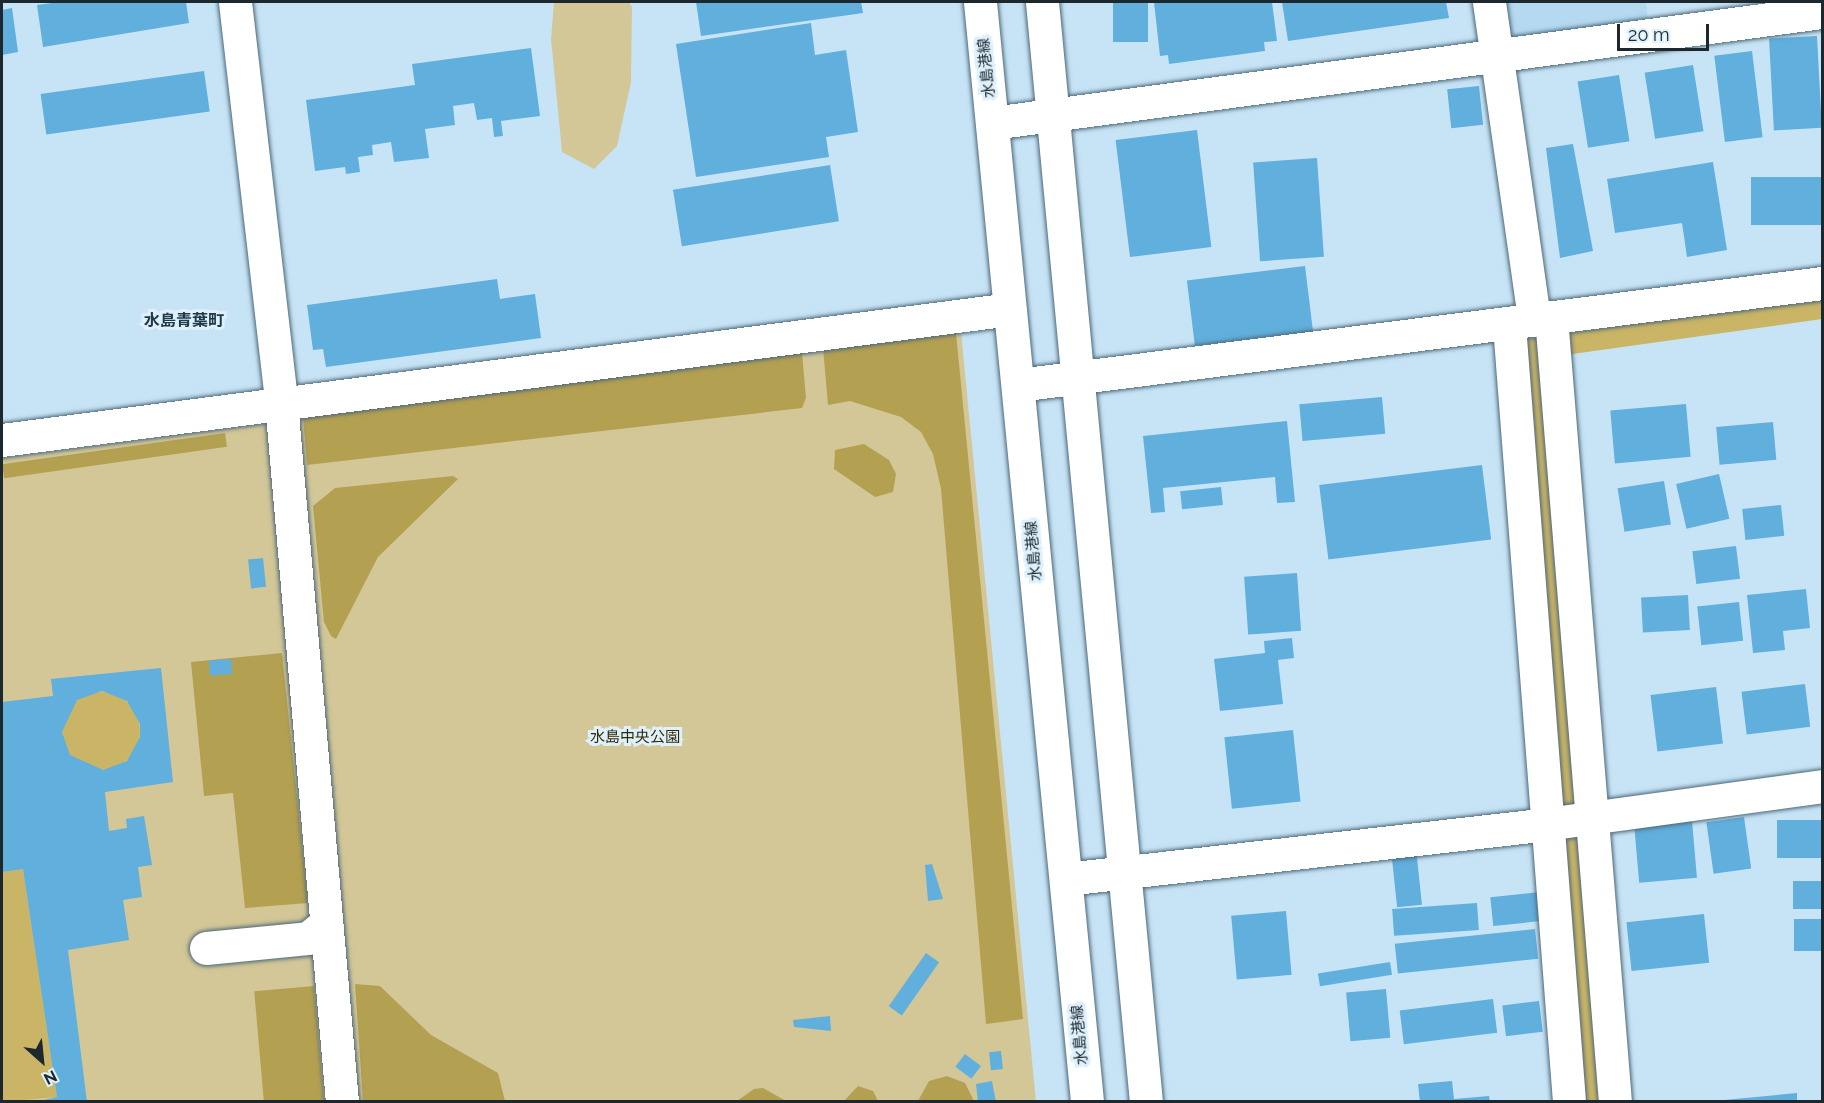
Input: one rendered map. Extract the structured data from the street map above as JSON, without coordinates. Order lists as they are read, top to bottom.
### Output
{
  "streets": {
    "street": ["水島港線"]
  },
  "districts": ["水島青葉町"],
  "parks": ["水島中央公園"],
  "scale_bar": "20 m",
  "north": "bottom right"
}
